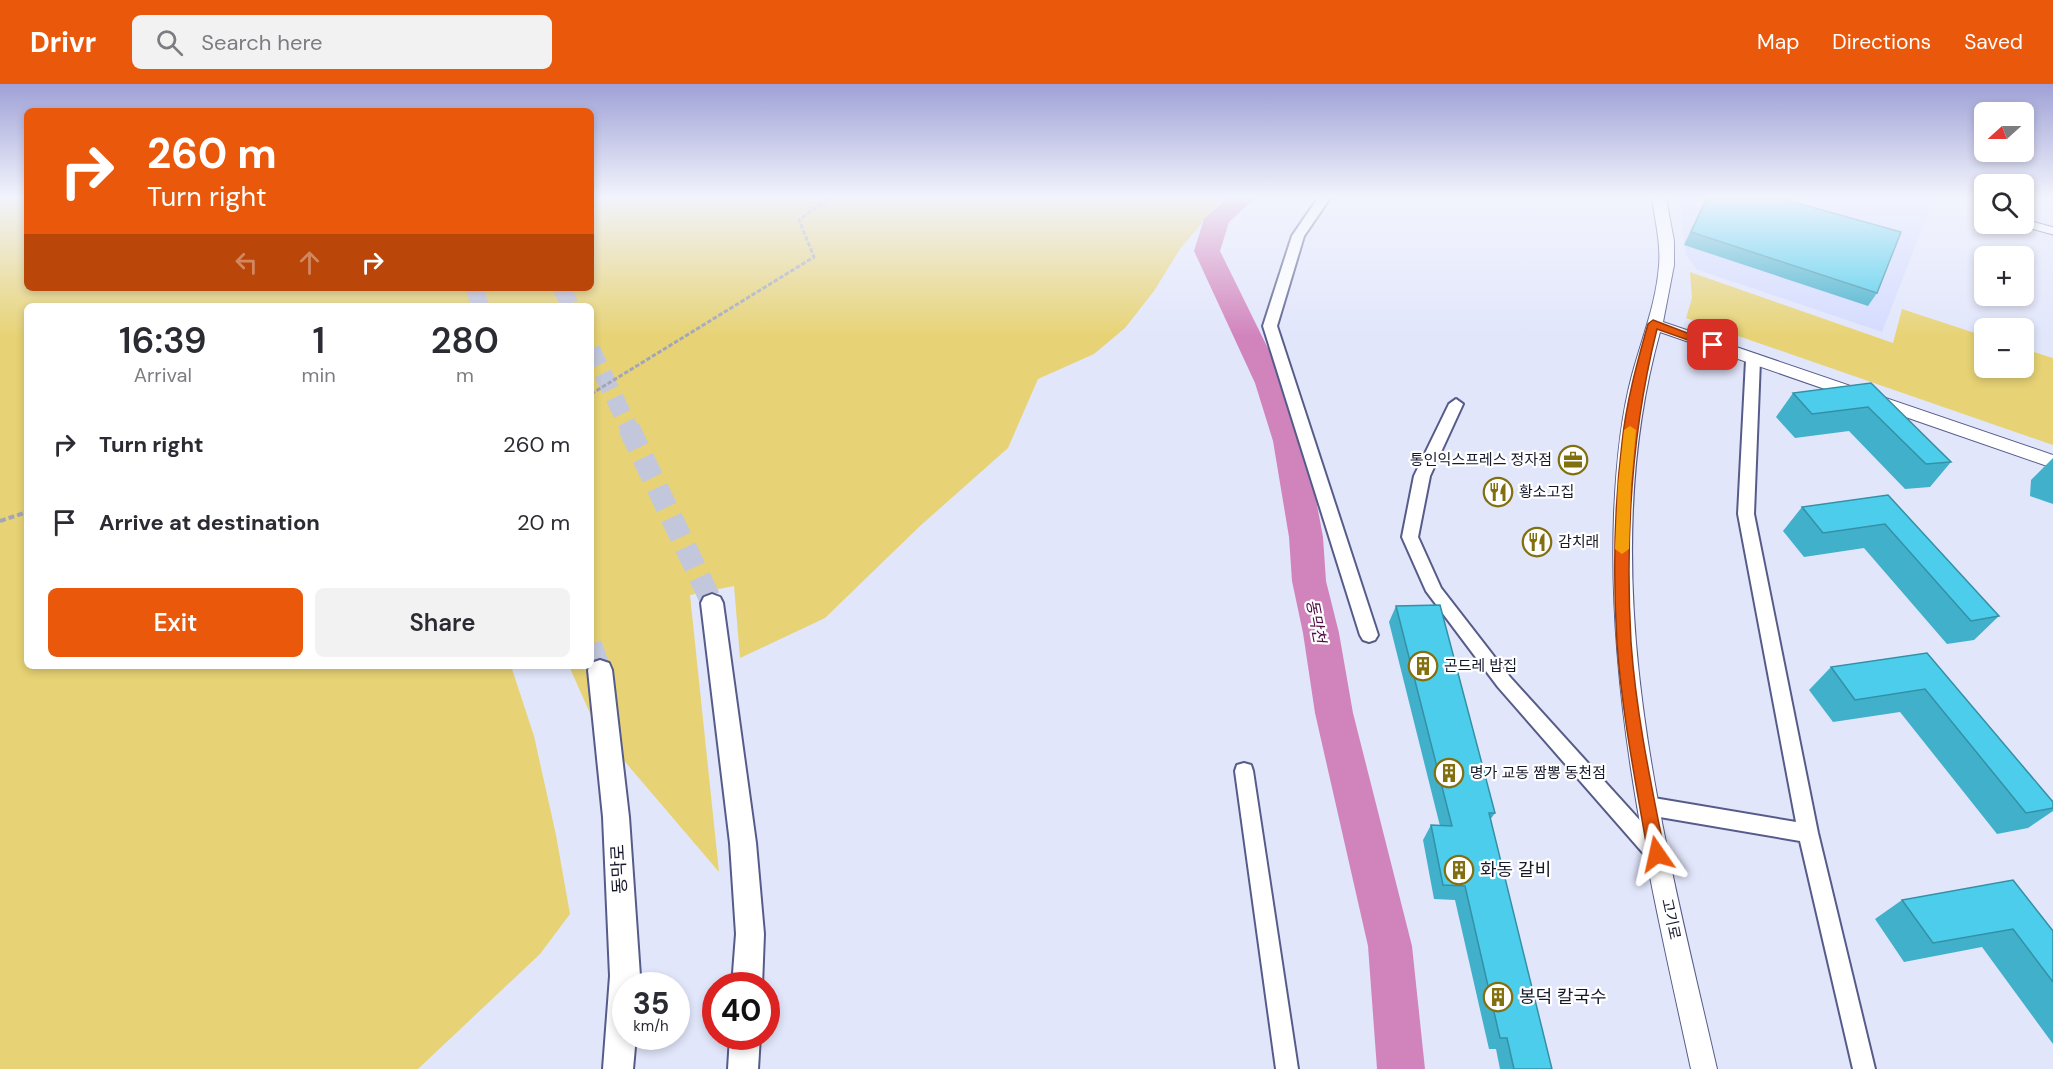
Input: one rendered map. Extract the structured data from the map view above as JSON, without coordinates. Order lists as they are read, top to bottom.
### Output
{
  "streets": {
    "main road": ["동막로"],
    "street": ["고기로"]
  },
  "water": ["동막천"],
  "places": {
    "office": ["통인익스프레스 정자점"],
    "restaurant": ["황소고집", "감치래"],
    "building": [
      "곤드레 밥집",
      "명가 교동 짬뽕 동천점",
      "화동 갈비",
      "봉덕 칼국수"
    ]
  },
  "north": "left",
  "page": {
    "header": "Drivr",
    "search": "Search here",
    "nav": ["Map", "Directions", "Saved"],
    "map_buttons": ["+", "−"],
    "turn": ["260 m", "Turn right"],
    "eta": [
      "16:39",
      "Arrival",
      "1",
      "min",
      "280",
      "m"
    ],
    "list": [
      {
        "name": "Turn right",
        "value": "260 m"
      },
      {
        "name": "Arrive at destination",
        "value": "20 m"
      }
    ],
    "buttons": ["Exit", "Share"],
    "speed": "35 km/h",
    "limit": "40"
  }
}
